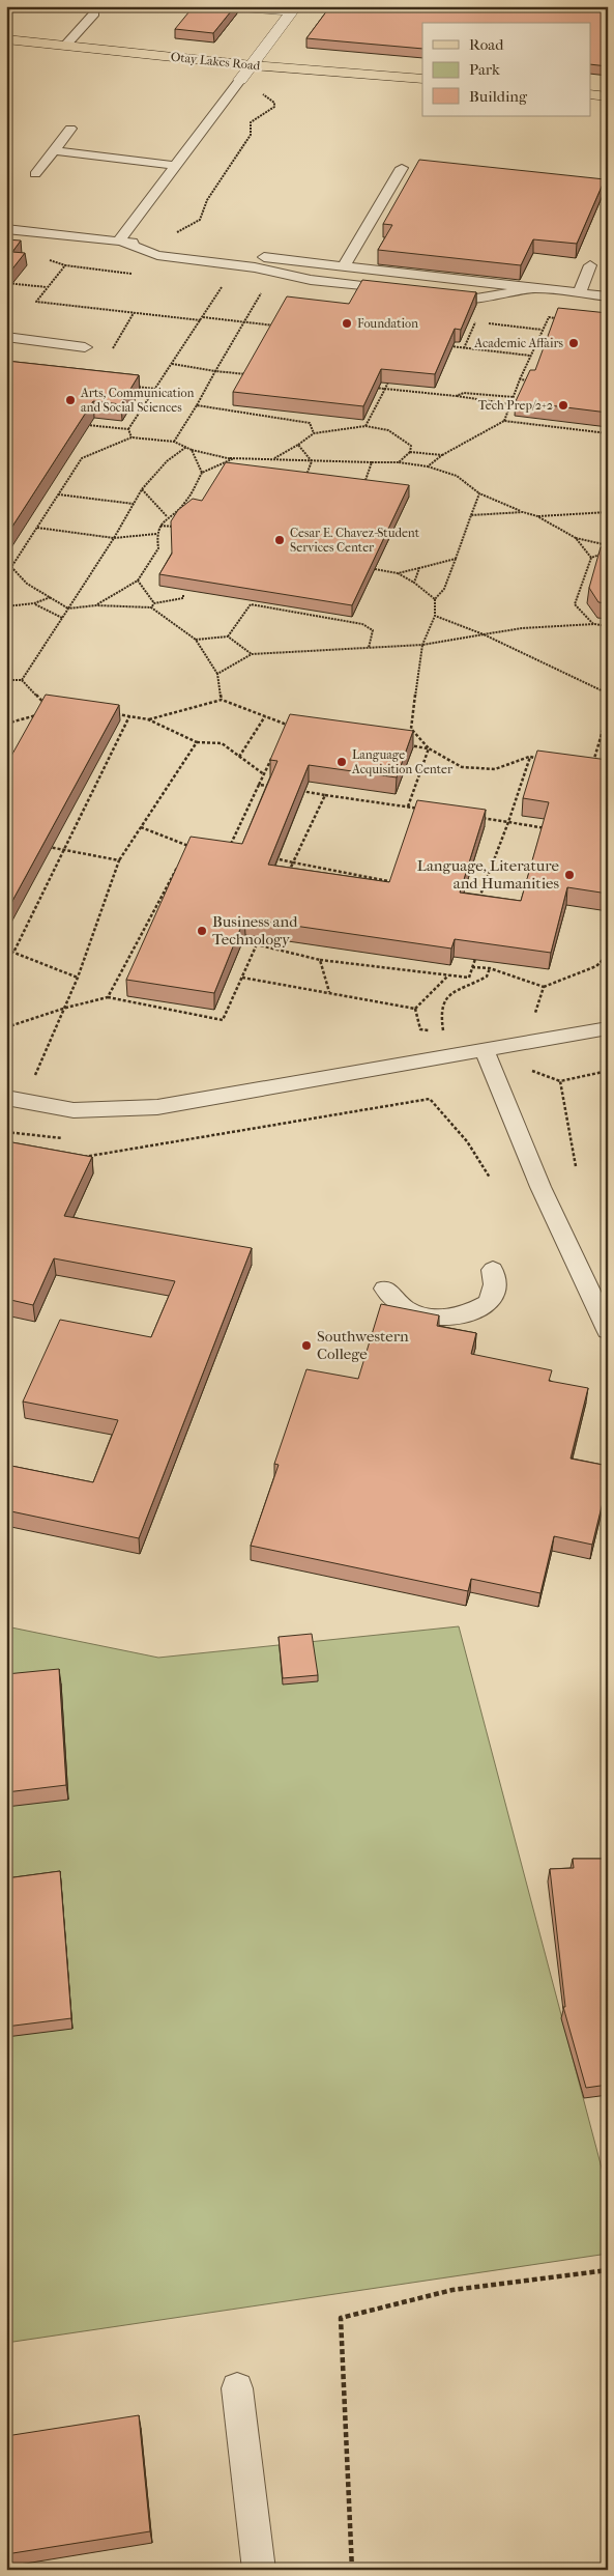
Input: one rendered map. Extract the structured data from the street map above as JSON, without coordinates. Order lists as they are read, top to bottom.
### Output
{
  "streets": {
    "main road": ["Otay Lakes Road"]
  },
  "places": [
    "Foundation",
    "Academic Affairs",
    "Arts, Communication and Social Sciences",
    "Tech Prep/2+2",
    "Cesar E. Chavez-Student Services Center",
    "Language Acquisition Center",
    "Language, Literature and Humanities",
    "Business and Technology",
    "Southwestern College"
  ],
  "legend": ["Road", "Park", "Building"]
}
